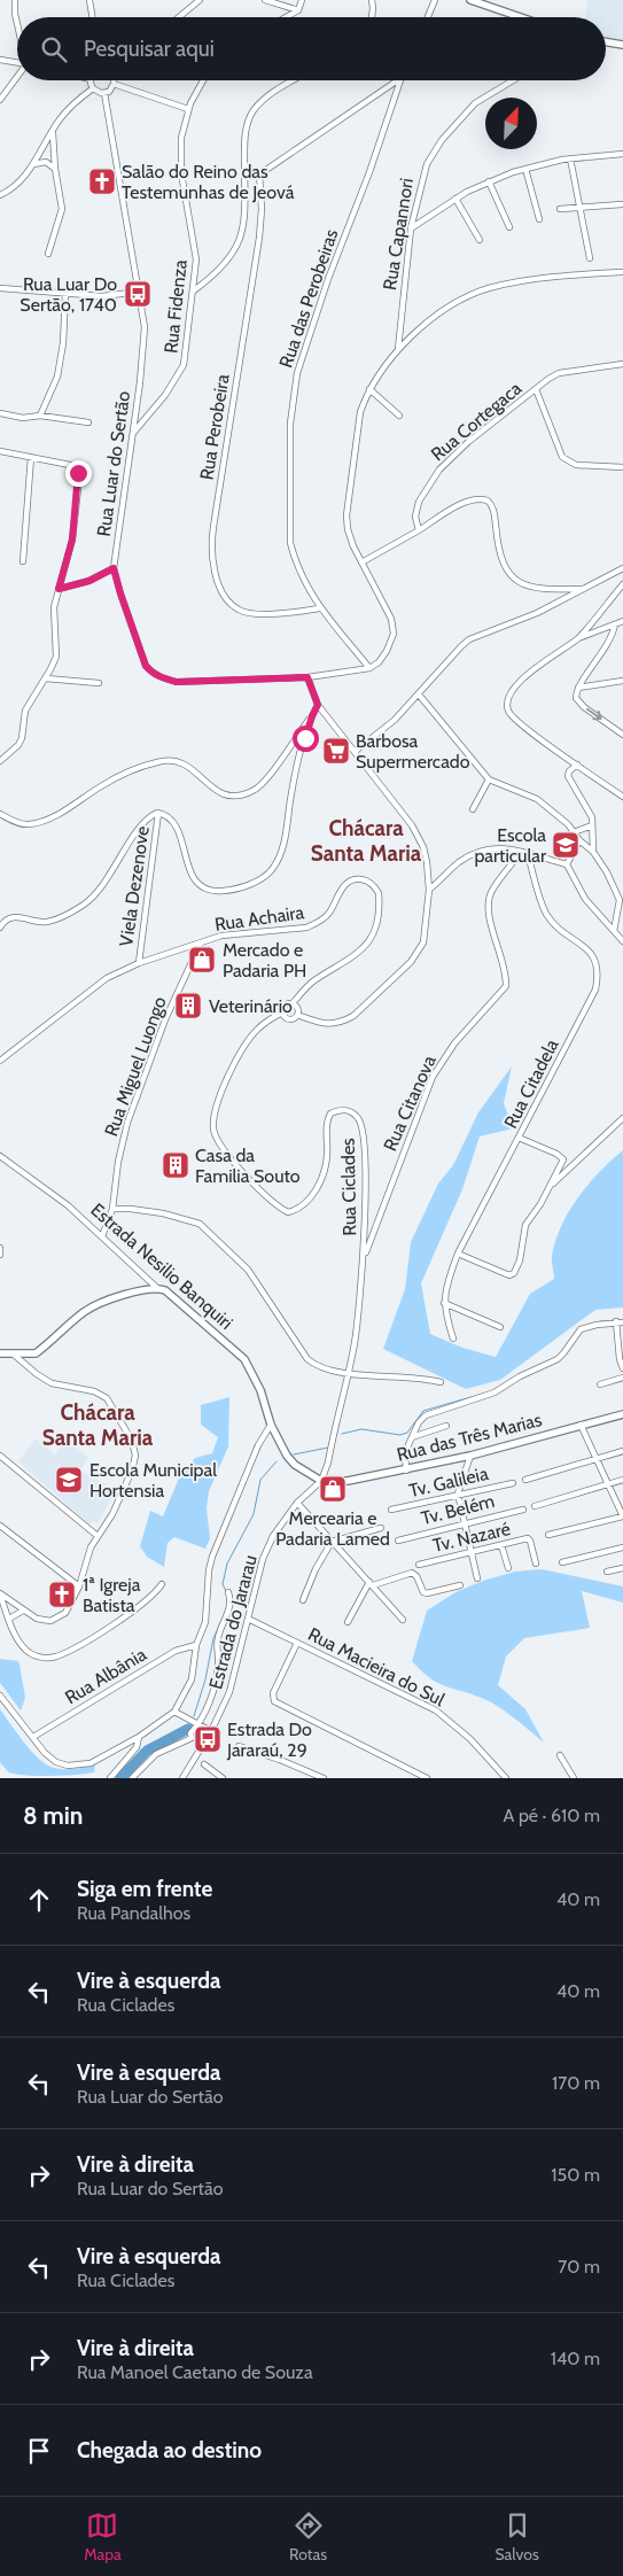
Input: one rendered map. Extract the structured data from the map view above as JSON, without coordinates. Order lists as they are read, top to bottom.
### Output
{
  "streets": {
    "street": [
      "Rua Capannori",
      "Rua das Perobeiras",
      "Rua Fidenza",
      "Rua Cortegaca",
      "Rua Perobeira",
      "Rua Luar do Sertão",
      "Viela Dezenove",
      "Rua Achaira",
      "Rua Miguel Luongo",
      "Rua Citadela",
      "Rua Citanova",
      "Rua Ciclades",
      "Estrada Nesilio Banquiri",
      "Rua das Três Marias",
      "Tv. Galileia",
      "Tv. Belém",
      "Tv. Nazaré",
      "Estrada do Jararau",
      "Rua Macieira do Sul",
      "Rua Albânia"
    ]
  },
  "crossings": [
    ["Rua das Perobeiras", "Rua Perobeira"],
    ["Rua das Perobeiras", "Rua Luar do Sertão"],
    ["Rua Fidenza", "Rua Luar do Sertão"],
    ["Viela Dezenove", "Rua Achaira"],
    ["Rua Achaira", "Rua Miguel Luongo"],
    ["Rua Achaira", "Rua Ciclades"],
    ["Rua Miguel Luongo", "Estrada Nesilio Banquiri"],
    ["Rua Citanova", "Rua Ciclades"],
    ["Rua Ciclades", "Estrada Nesilio Banquiri"],
    ["Rua Ciclades", "Rua das Três Marias"],
    ["Rua Ciclades", "Estrada do Jararau"],
    ["Estrada Nesilio Banquiri", "Rua das Três Marias"],
    ["Estrada Nesilio Banquiri", "Estrada do Jararau"],
    ["Rua das Três Marias", "Estrada do Jararau"],
    ["Estrada do Jararau", "Rua Macieira do Sul"]
  ],
  "districts": ["Chácara Santa Maria", "Chácara Santa Maria"],
  "places": {
    "church": ["Salão do Reino das Testemunhas de Jeová", "1ª Igreja Batista"],
    "bus stop": ["Rua Luar Do Sertão, 1740", "Estrada Do Jararaú, 29"],
    "supermarket": ["Barbosa Supermercado"],
    "school or university": ["Escola particular", "Escola Municipal Hortensia"],
    "shop": ["Mercado e Padaria PH", "Mercearia e Padaria Lamed"],
    "building": ["Veterinário", "Casa da Familia Souto"]
  },
  "north": "top right",
  "page": {
    "search": "Pesquisar aqui",
    "heading": ["8 min", "A pé · 610 m"],
    "list": [
      ["Siga em frente", "Rua Pandalhos", "40 m"],
      ["Vire à esquerda", "Rua Ciclades", "40 m"],
      ["Vire à esquerda", "Rua Luar do Sertão", "170 m"],
      ["Vire à direita", "Rua Luar do Sertão", "150 m"],
      ["Vire à esquerda", "Rua Ciclades", "70 m"],
      ["Vire à direita", "Rua Manoel Caetano de Souza", "140 m"],
      "Chegada ao destino"
    ],
    "nav": ["Mapa", "Rotas", "Salvos"]
  }
}
